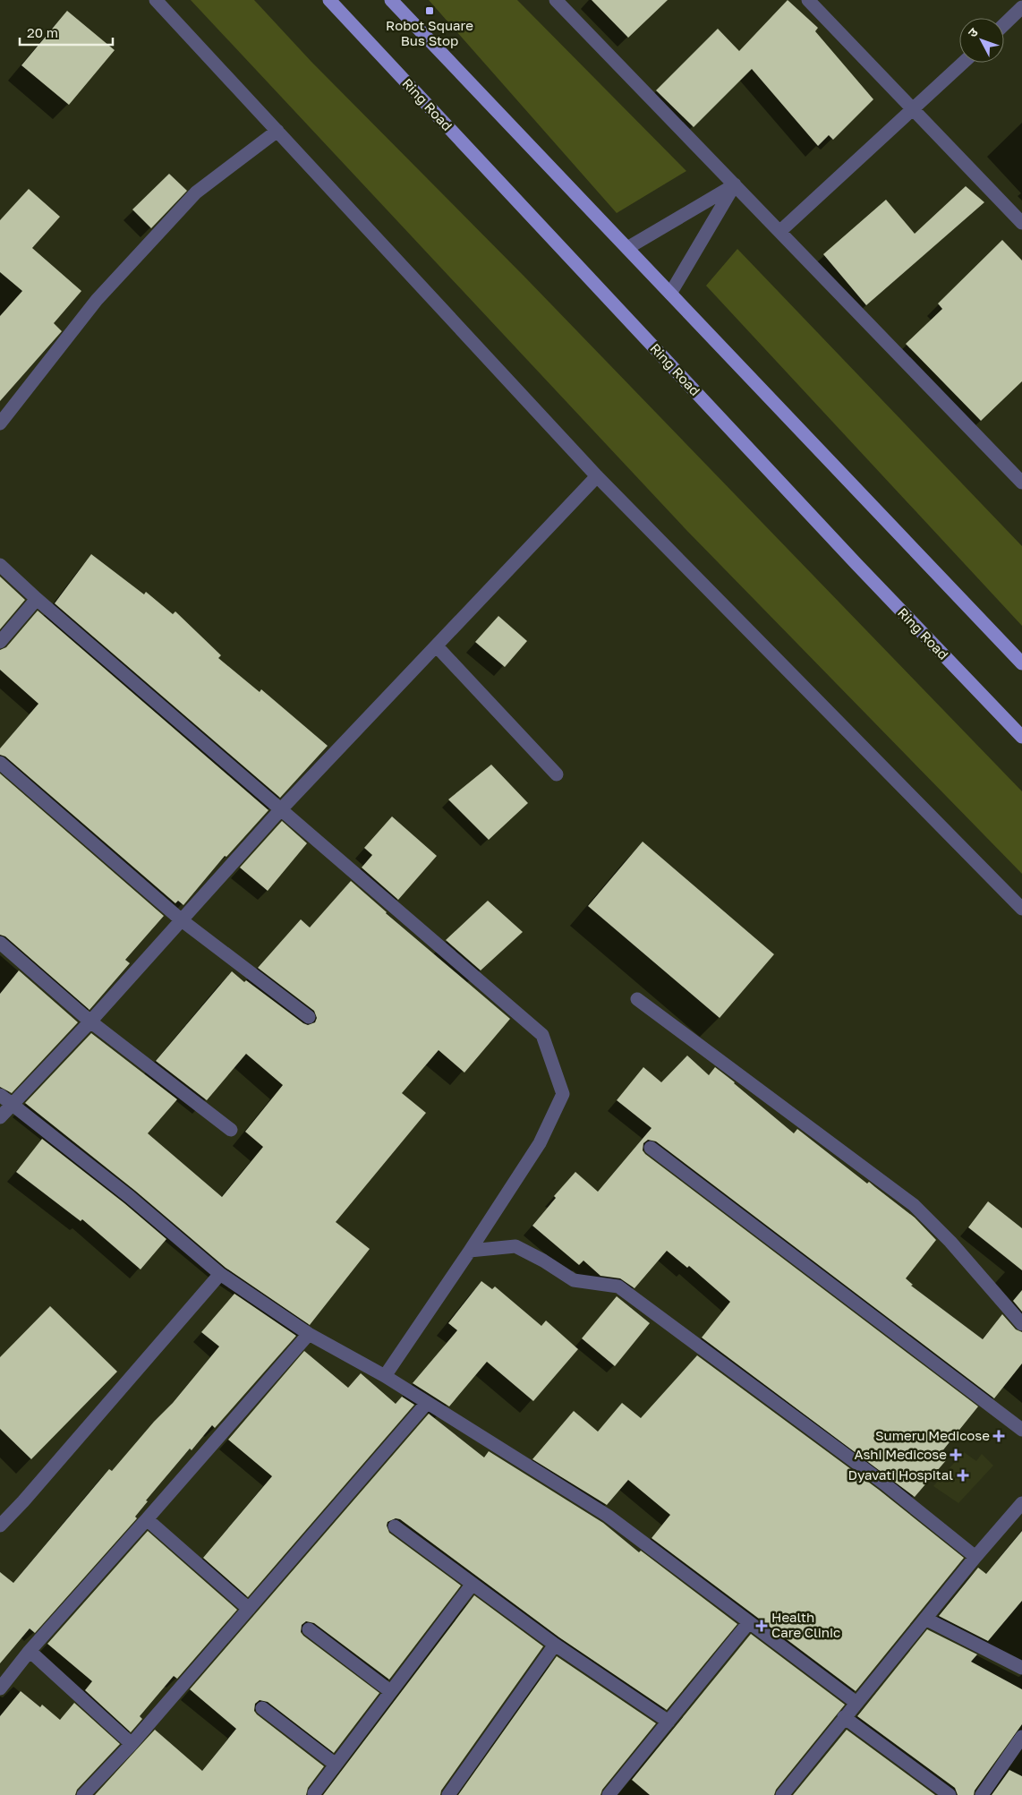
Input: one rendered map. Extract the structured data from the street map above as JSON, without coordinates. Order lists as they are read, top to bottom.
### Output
{
  "streets": {
    "main road": ["Ring Road"]
  },
  "places": {
    "transit": ["Robot Square Bus Stop"],
    "health": [
      "Sumeru Medicose",
      "Ashi Medicose",
      "Dyavati Hospital",
      "Health Care Clinic"
    ]
  },
  "scale_bar": "20 m",
  "north": "top left"
}
